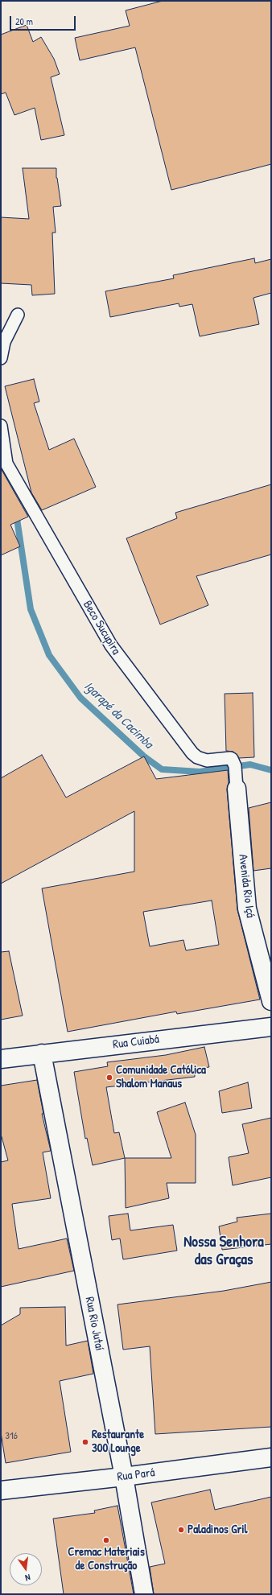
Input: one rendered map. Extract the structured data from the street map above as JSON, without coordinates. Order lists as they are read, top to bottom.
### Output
{
  "streets": {
    "street": [
      "Avenida Rio Içá",
      "Rua Cuiabá",
      "Rua Rio Jutaí",
      "Rua Pará"
    ],
    "lane": ["Beco Sucupira"]
  },
  "crossings": [
    ["Beco Sucupira", "Avenida Rio Içá"],
    ["Rua Cuiabá", "Rua Rio Jutaí"],
    ["Rua Rio Jutaí", "Rua Pará"]
  ],
  "districts": ["Nossa Senhora das Graças"],
  "water": ["Igarapé da Cacimba"],
  "places": [
    "Comunidade Católica Shalom Manaus",
    "Restaurante 300 Lounge",
    "Paladinos Gril",
    "Cremac Materiais de Construção"
  ],
  "house_numbers": ["316"],
  "scale_bar": "20 m",
  "north": "bottom"
}
